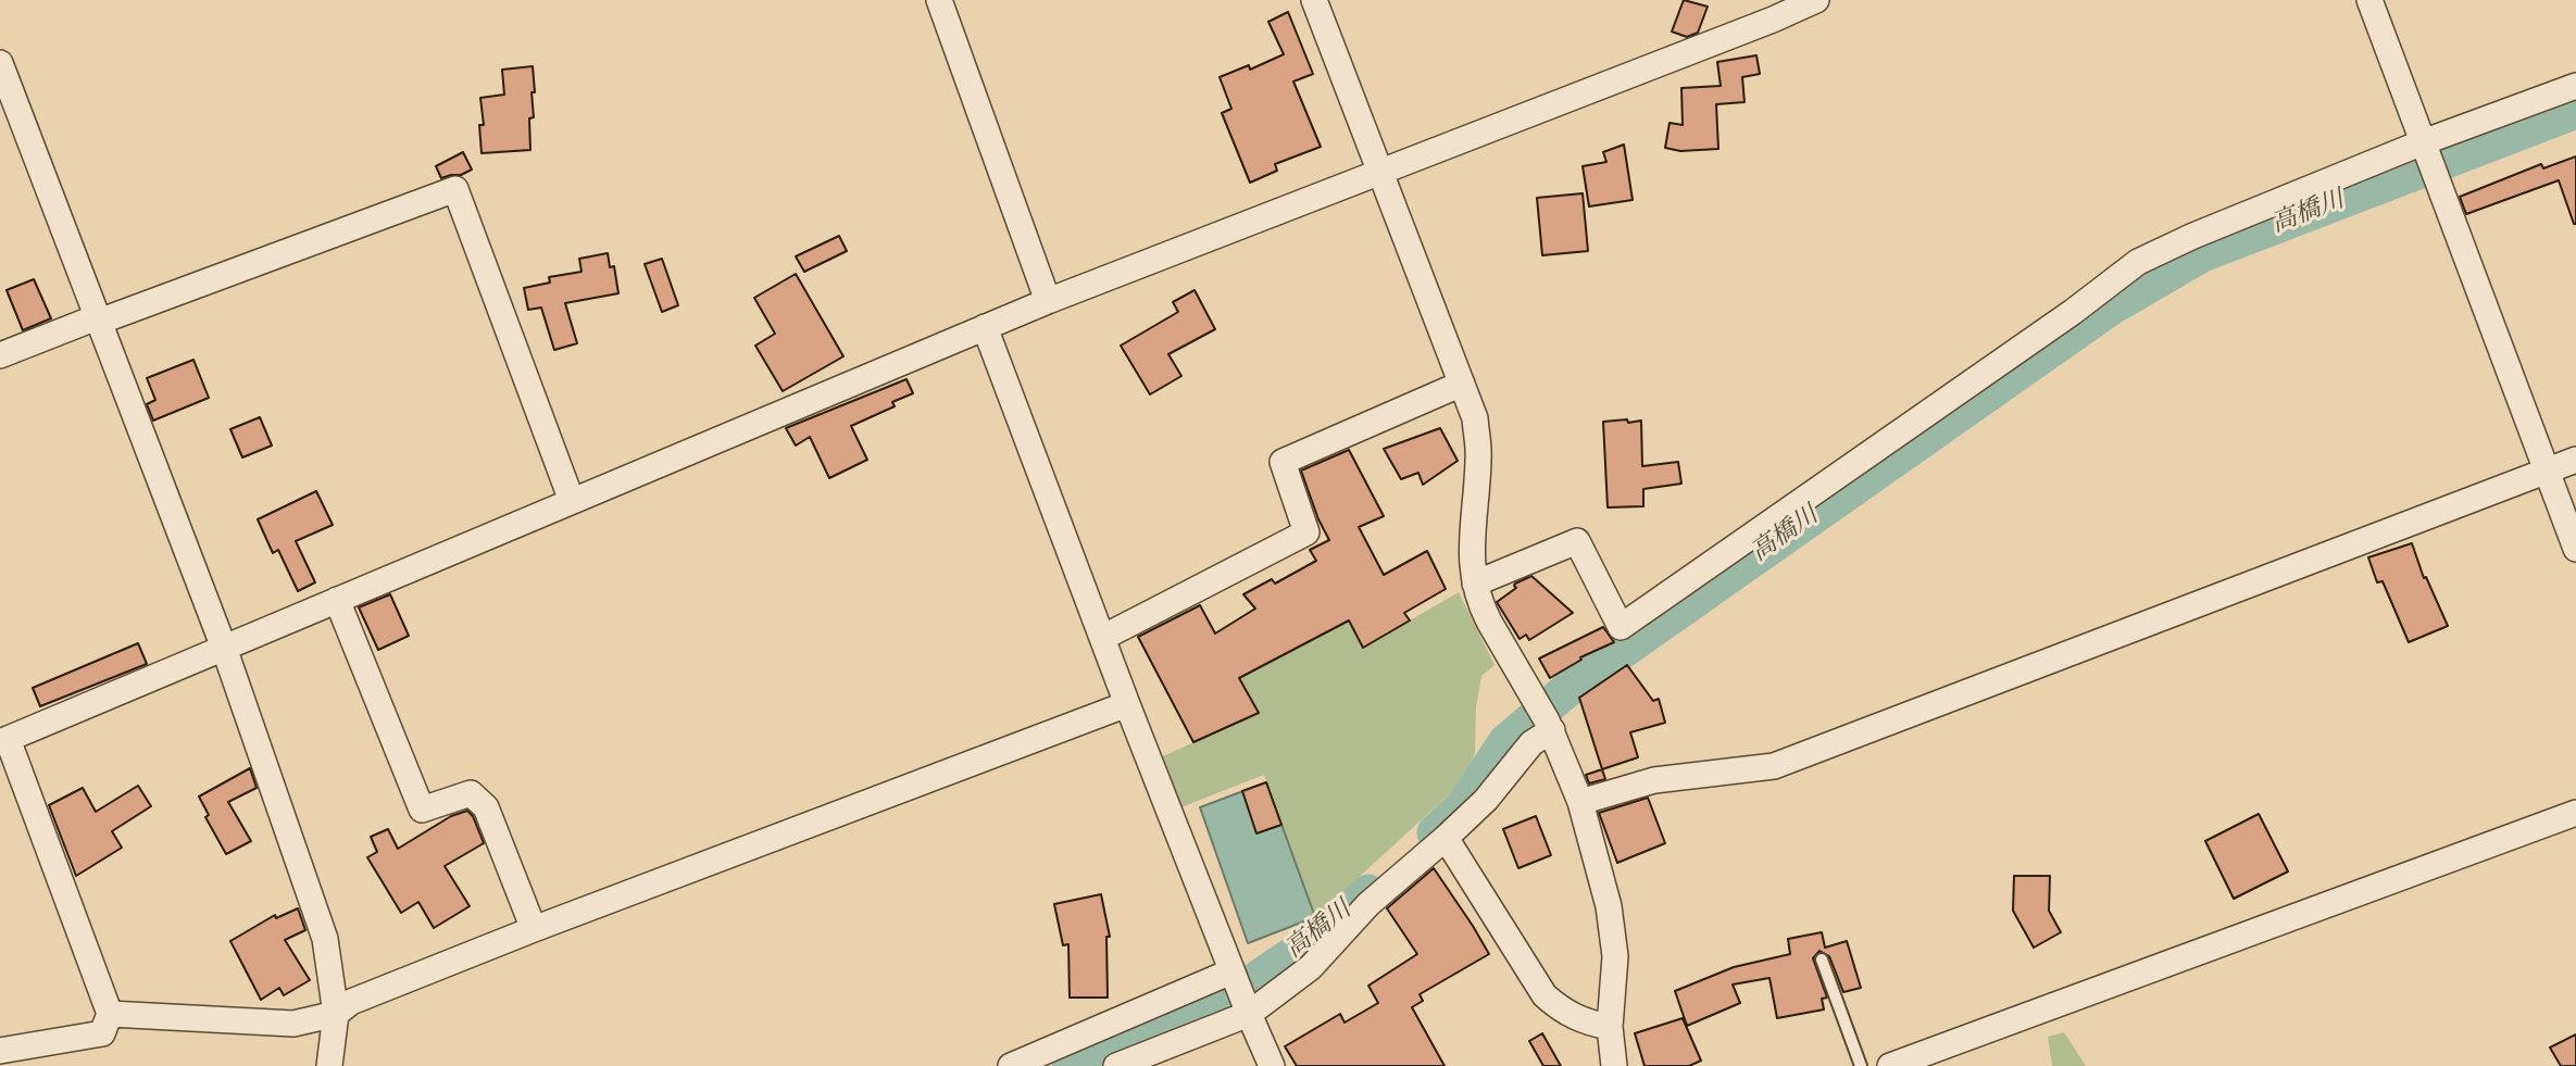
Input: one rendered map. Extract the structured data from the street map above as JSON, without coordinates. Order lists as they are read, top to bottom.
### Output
{
  "water": ["高橋川"]
}
